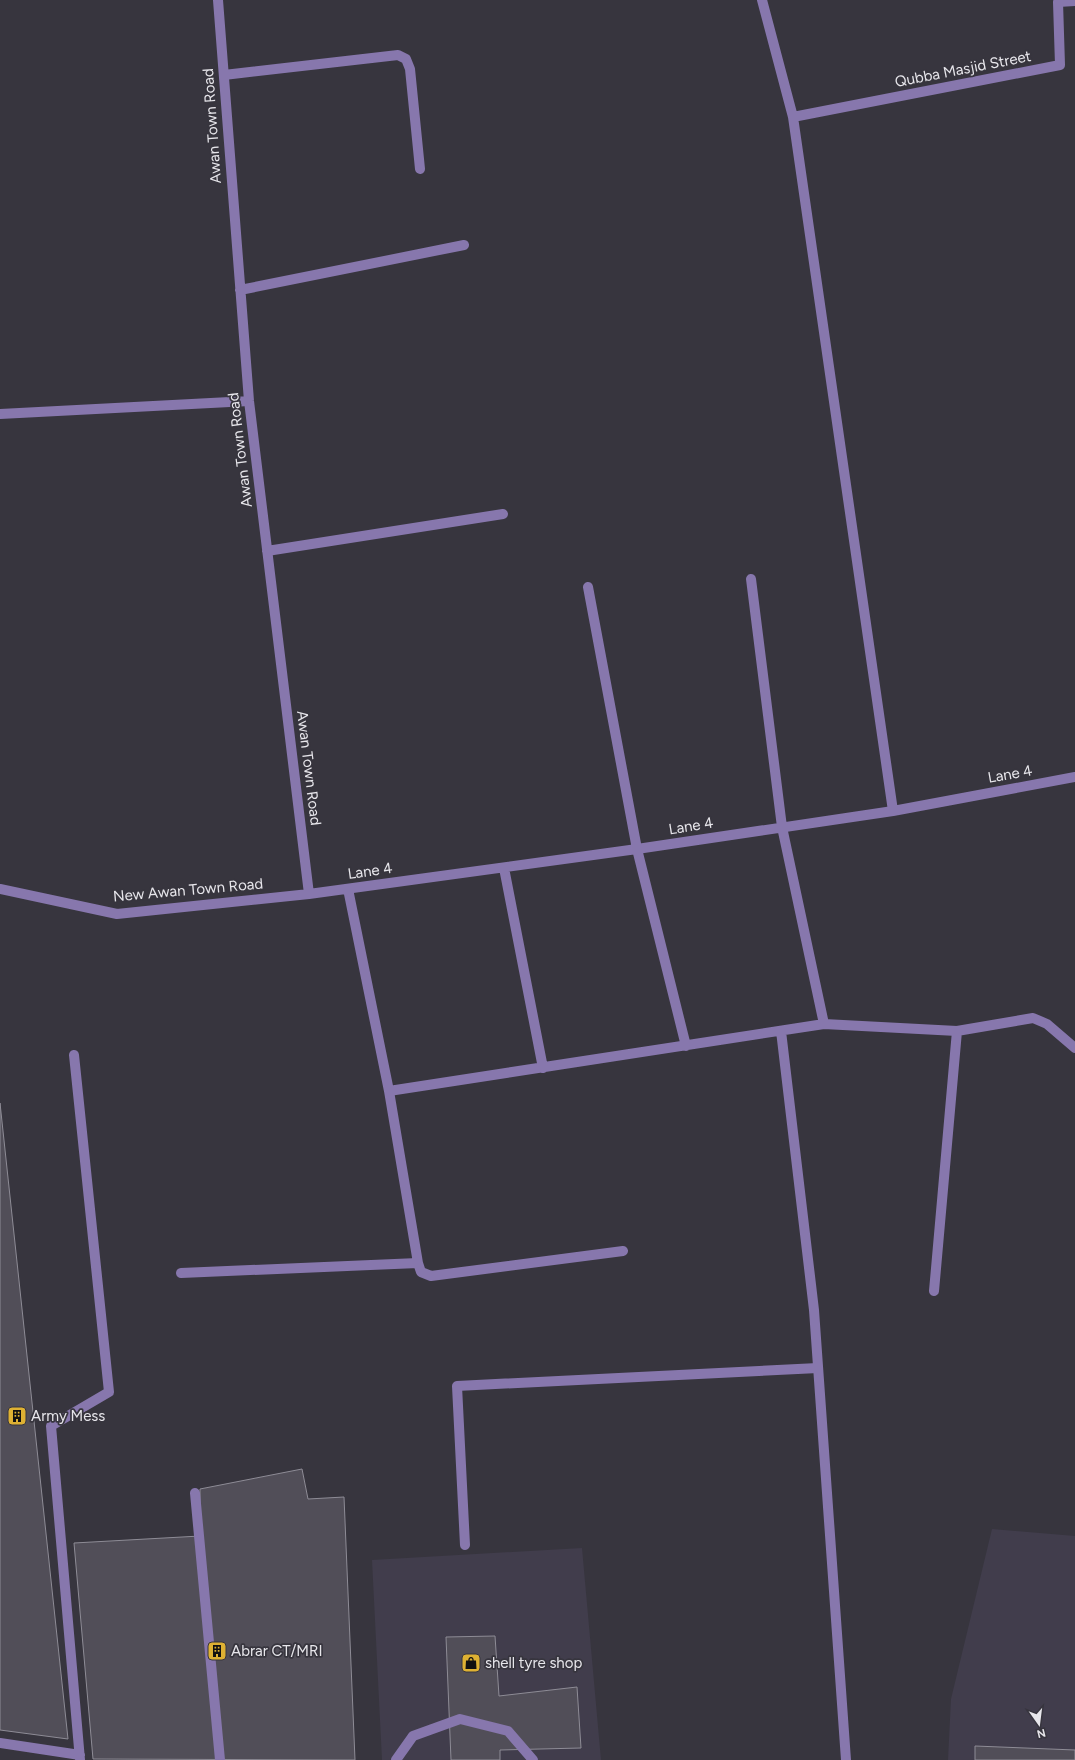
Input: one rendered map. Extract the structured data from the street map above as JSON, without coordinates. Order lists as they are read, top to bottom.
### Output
{
  "streets": {
    "street": [
      "Qubba Masjid Street",
      "Awan Town Road",
      "Lane 4",
      "New Awan Town Road"
    ]
  },
  "crossings": [
    ["Awan Town Road", "Lane 4"],
    ["Awan Town Road", "New Awan Town Road"],
    ["Lane 4", "New Awan Town Road"]
  ],
  "places": {
    "building": ["Army Mess", "Abrar CT/MRI"],
    "shop": ["shell tyre shop"]
  },
  "north": "bottom"
}
